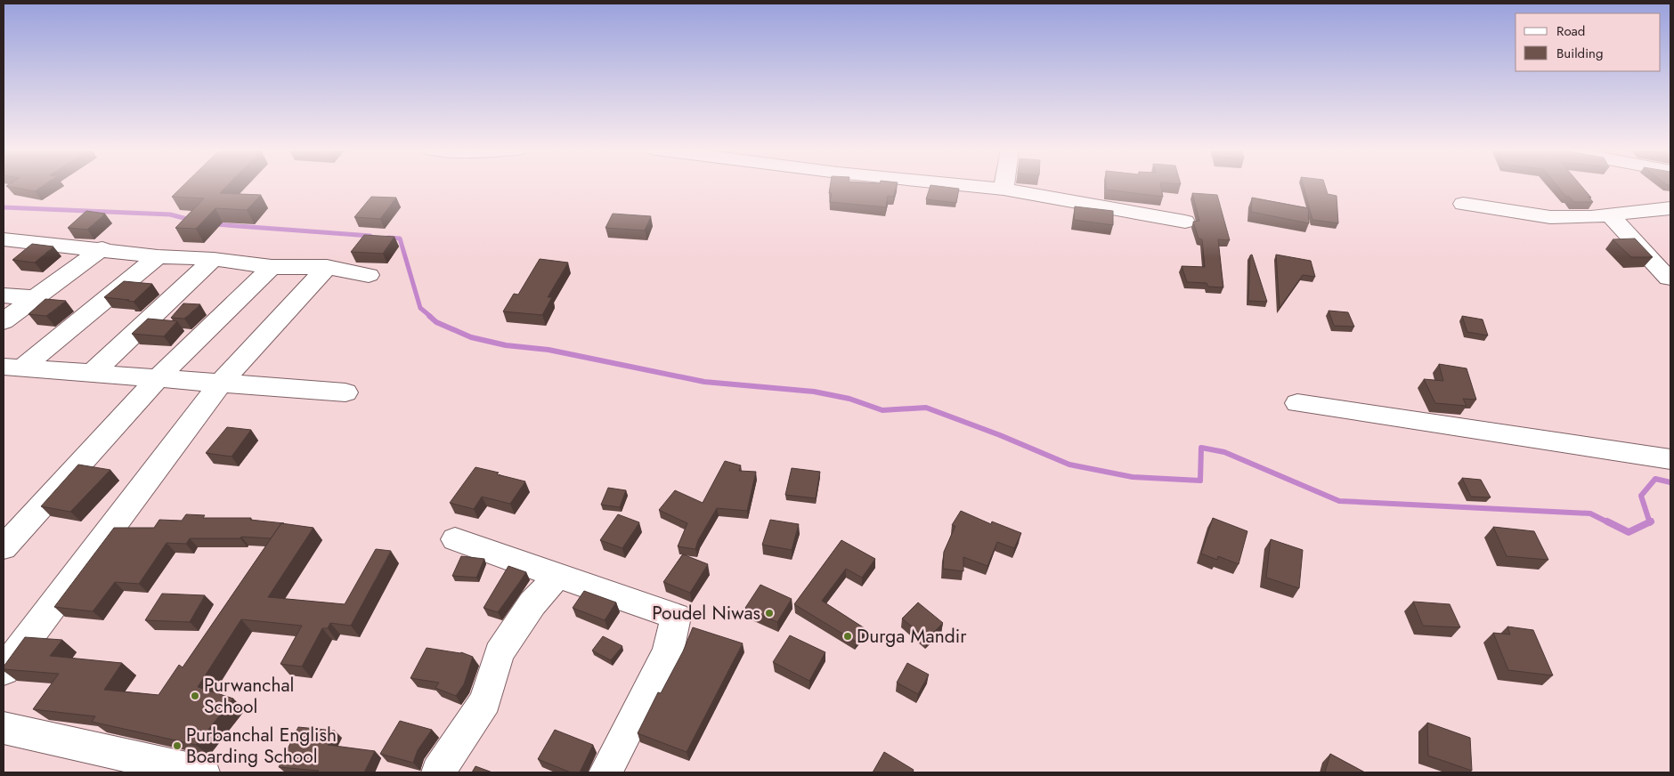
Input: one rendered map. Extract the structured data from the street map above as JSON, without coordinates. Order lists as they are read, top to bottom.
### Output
{
  "places": [
    "Poudel Niwas",
    "Durga Mandir",
    "Purwanchal School",
    "Purbanchal English Boarding School"
  ],
  "legend": ["Road", "Building"]
}
